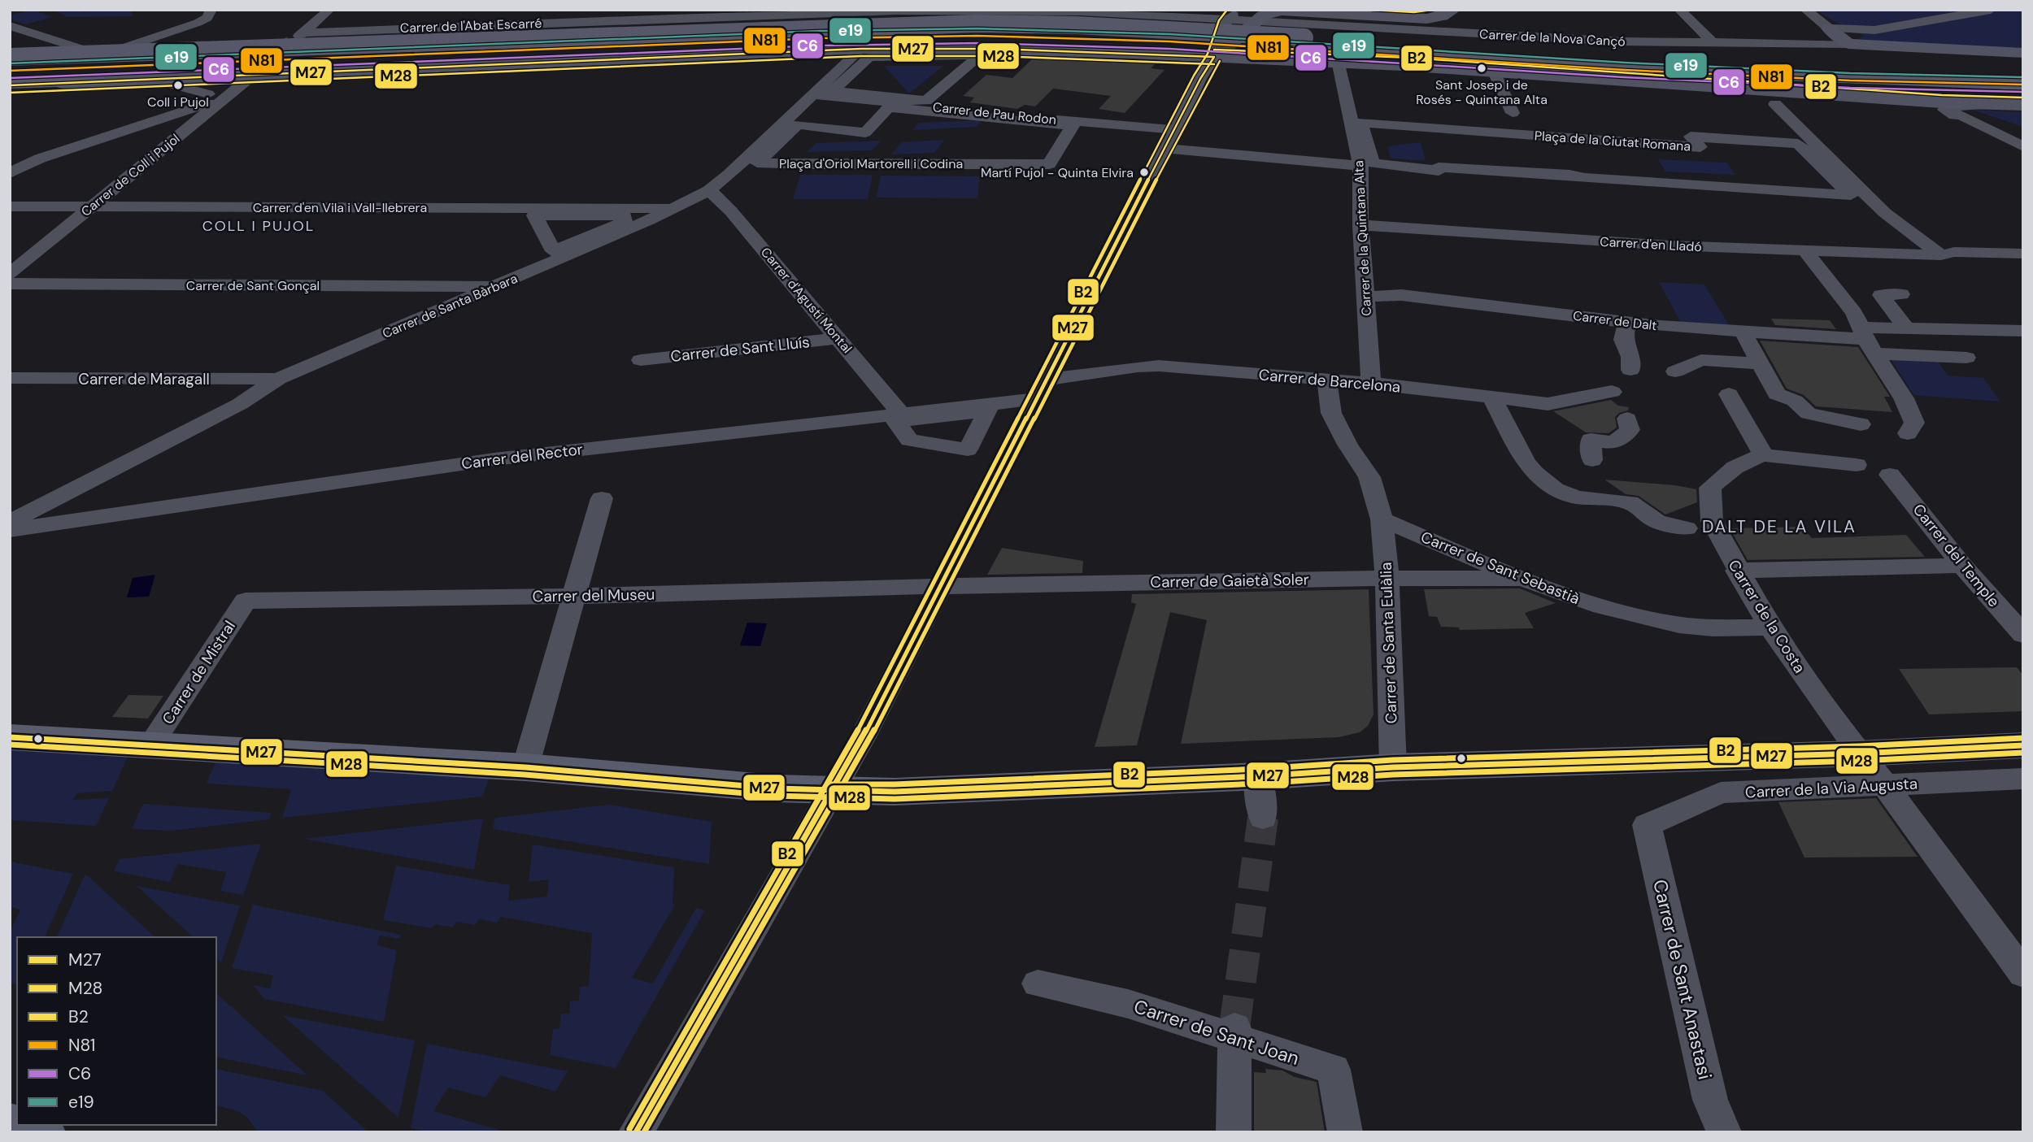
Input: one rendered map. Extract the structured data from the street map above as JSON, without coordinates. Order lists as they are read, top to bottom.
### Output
{
  "streets": {
    "main road": ["Carrer de la Via Augusta"],
    "street": [
      "Carrer de l'Abat Escarré",
      "Carrer de la Nova Cançó",
      "Carrer de Pau Rodon",
      "Plaça de la Ciutat Romana",
      "Plaça d'Oriol Martorell i Codina",
      "Carrer de Coll i Pujol",
      "Carrer d'en Vila i Vall-llebrera",
      "Carrer de la Quintana Alta",
      "Carrer d'en Lladó",
      "Carrer de Sant Gonçal",
      "Carrer d'Agustí Montal",
      "Carrer de Santa Bàrbara",
      "Carrer de Dalt",
      "Carrer de Sant Lluís",
      "Carrer de Maragall",
      "Carrer de Barcelona",
      "Carrer del Rector",
      "Carrer del Temple",
      "Carrer de Sant Sebastià",
      "Carrer de Gaietà Soler",
      "Carrer del Museu",
      "Carrer de la Costa",
      "Carrer de Santa Eulàlia",
      "Carrer de Mistral",
      "Carrer de Sant Anastasi",
      "Carrer de Sant Joan"
    ]
  },
  "crossings": [
    ["Carrer de l'Abat Escarré", "Carrer de la Nova Cançó"],
    ["Carrer de Pau Rodon", "Carrer de la Quintana Alta"],
    ["Carrer de Pau Rodon", "Carrer de Santa Bàrbara"],
    ["Carrer de Coll i Pujol", "Carrer d'en Vila i Vall-llebrera"],
    ["Carrer d'en Vila i Vall-llebrera", "Carrer de Santa Bàrbara"],
    ["Carrer de la Quintana Alta", "Carrer d'en Lladó"],
    ["Carrer de la Quintana Alta", "Carrer de Dalt"],
    ["Carrer de la Quintana Alta", "Carrer de Barcelona"],
    ["Carrer de Sant Gonçal", "Carrer de Santa Bàrbara"],
    ["Carrer d'Agustí Montal", "Carrer de Santa Bàrbara"],
    ["Carrer d'Agustí Montal", "Carrer de Sant Lluís"],
    ["Carrer d'Agustí Montal", "Carrer del Rector"],
    ["Carrer de Santa Bàrbara", "Carrer de Maragall"],
    ["Carrer de Sant Sebastià", "Carrer de Gaietà Soler"],
    ["Carrer de Sant Sebastià", "Carrer de la Costa"],
    ["Carrer de Sant Sebastià", "Carrer de Santa Eulàlia"],
    ["Carrer de Gaietà Soler", "Carrer del Museu"],
    ["Carrer de Gaietà Soler", "Carrer de Santa Eulàlia"],
    ["Carrer del Museu", "Carrer de Mistral"],
    ["Carrer de la Costa", "Carrer de la Via Augusta"],
    ["Carrer de Santa Eulàlia", "Carrer de la Via Augusta"],
    ["Carrer de Mistral", "Carrer de la Via Augusta"],
    ["Carrer de la Via Augusta", "Carrer de Sant Anastasi"]
  ],
  "districts": ["COLL I PUJOL", "DALT DE LA VILA"],
  "places": ["Sant Josep i de Rosés - Quintana Alta", "Coll i Pujol", "Martí Pujol - Quinta Elvira"],
  "lines": [
    "transit line B2",
    "transit line e19",
    "transit line N81",
    "transit line C6",
    "transit line M27",
    "transit line M28"
  ],
  "legend": [
    "M27",
    "M28",
    "B2",
    "N81",
    "C6",
    "e19"
  ]
}
